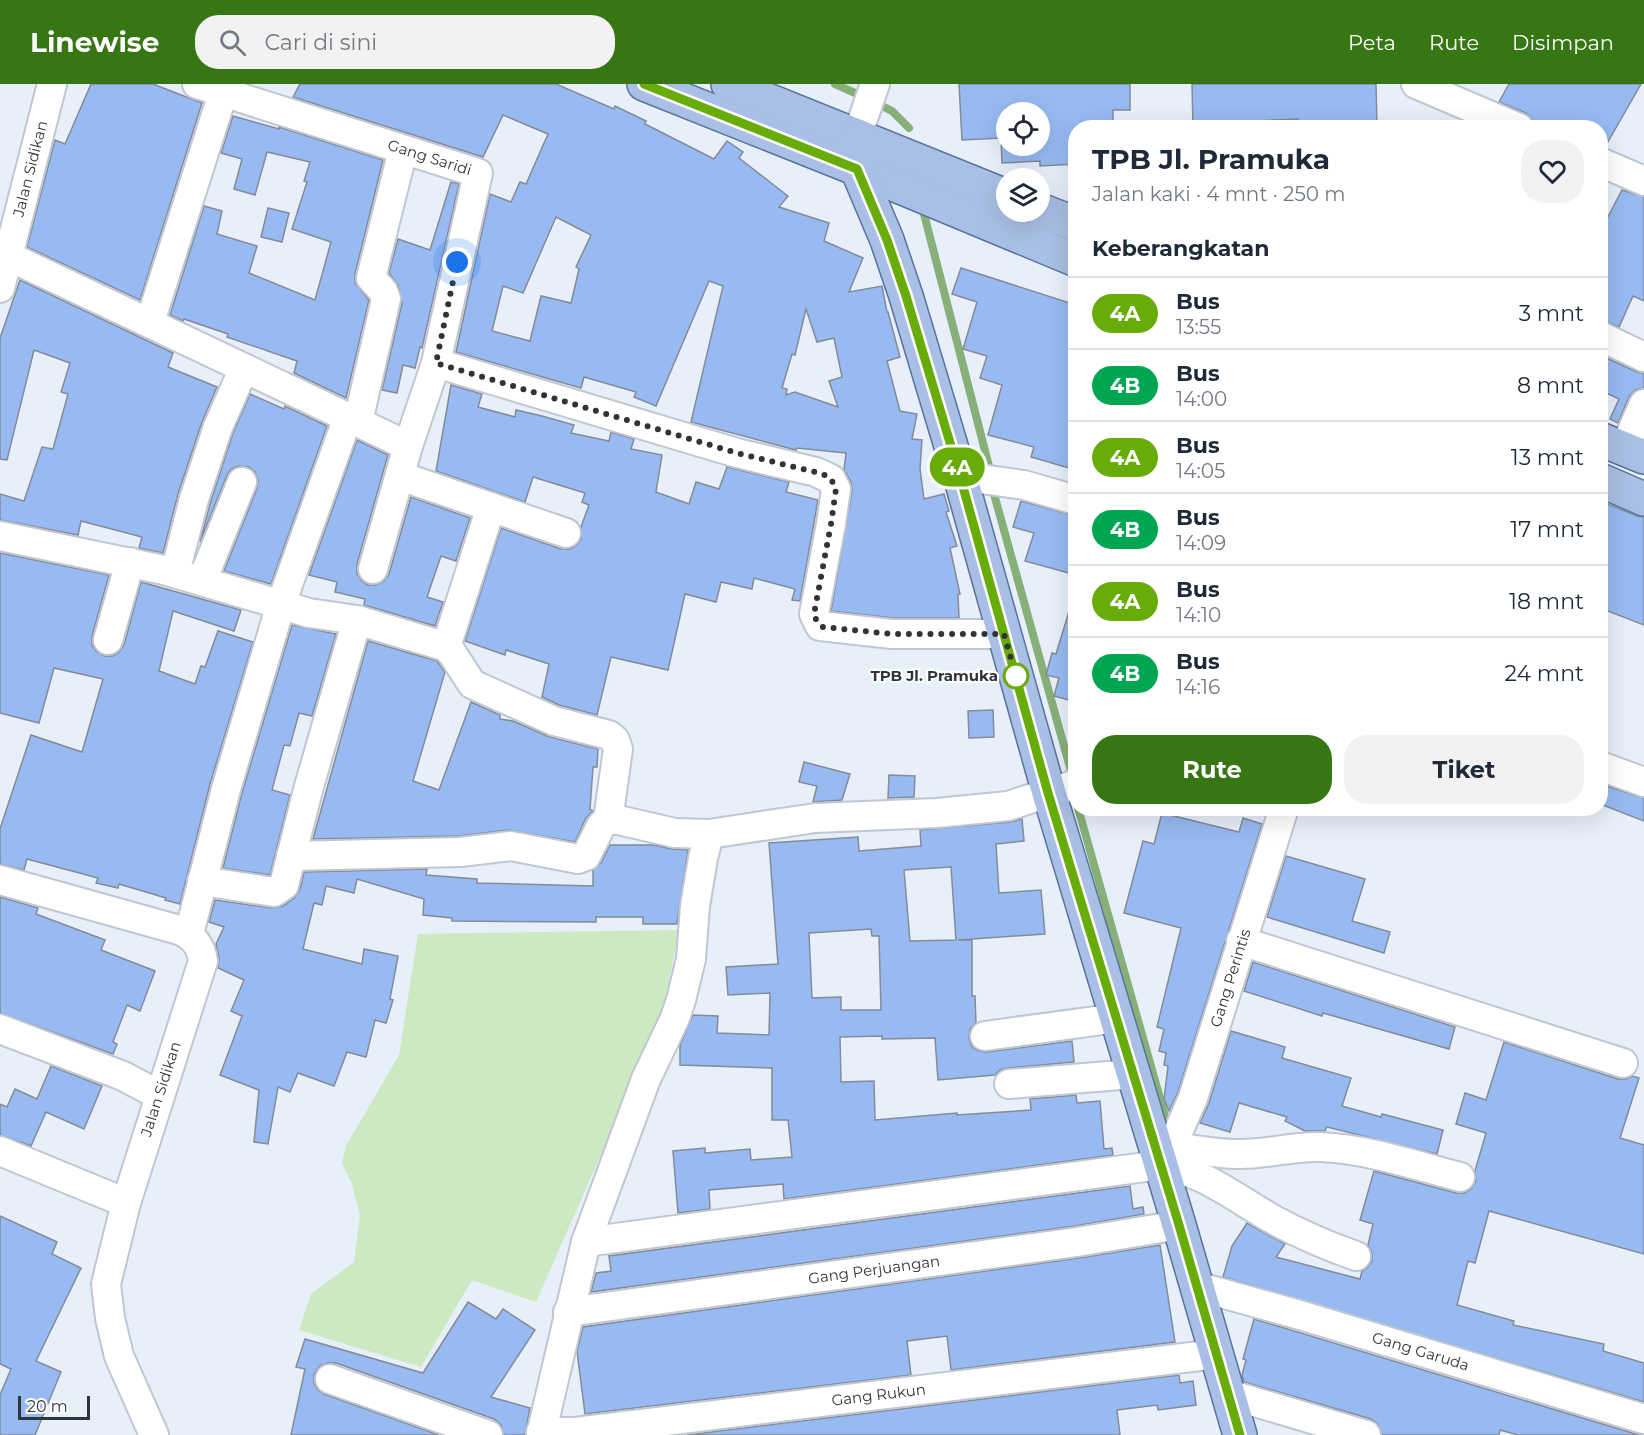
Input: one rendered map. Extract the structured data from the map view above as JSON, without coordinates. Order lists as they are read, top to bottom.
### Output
{
  "streets": {
    "street": [
      "Gang Saridi",
      "Jalan Sidikan",
      "Gang Perintis",
      "Gang Perjuangan",
      "Gang Garuda",
      "Gang Rukun"
    ]
  },
  "places": ["TPB Jl. Pramuka"],
  "lines": ["bus line 4A"],
  "scale_bar": "20 m",
  "page": {
    "header": "Linewise",
    "search": "Cari di sini",
    "nav": ["Peta", "Rute", "Disimpan"],
    "on_map": "4A",
    "heading": [
      ["TPB Jl. Pramuka", "Jalan kaki · 4 mnt · 250 m"],
      "Keberangkatan"
    ],
    "list": [
      {
        "mark": "4A",
        "name": "Bus",
        "note": "13:55",
        "value": "3 mnt"
      },
      {
        "mark": "4B",
        "name": "Bus",
        "note": "14:00",
        "value": "8 mnt"
      },
      {
        "mark": "4A",
        "name": "Bus",
        "note": "14:05",
        "value": "13 mnt"
      },
      {
        "mark": "4B",
        "name": "Bus",
        "note": "14:09",
        "value": "17 mnt"
      },
      {
        "mark": "4A",
        "name": "Bus",
        "note": "14:10",
        "value": "18 mnt"
      },
      {
        "mark": "4B",
        "name": "Bus",
        "note": "14:16",
        "value": "24 mnt"
      }
    ],
    "buttons": ["Rute", "Tiket"],
    "scale": "20 m"
  }
}
